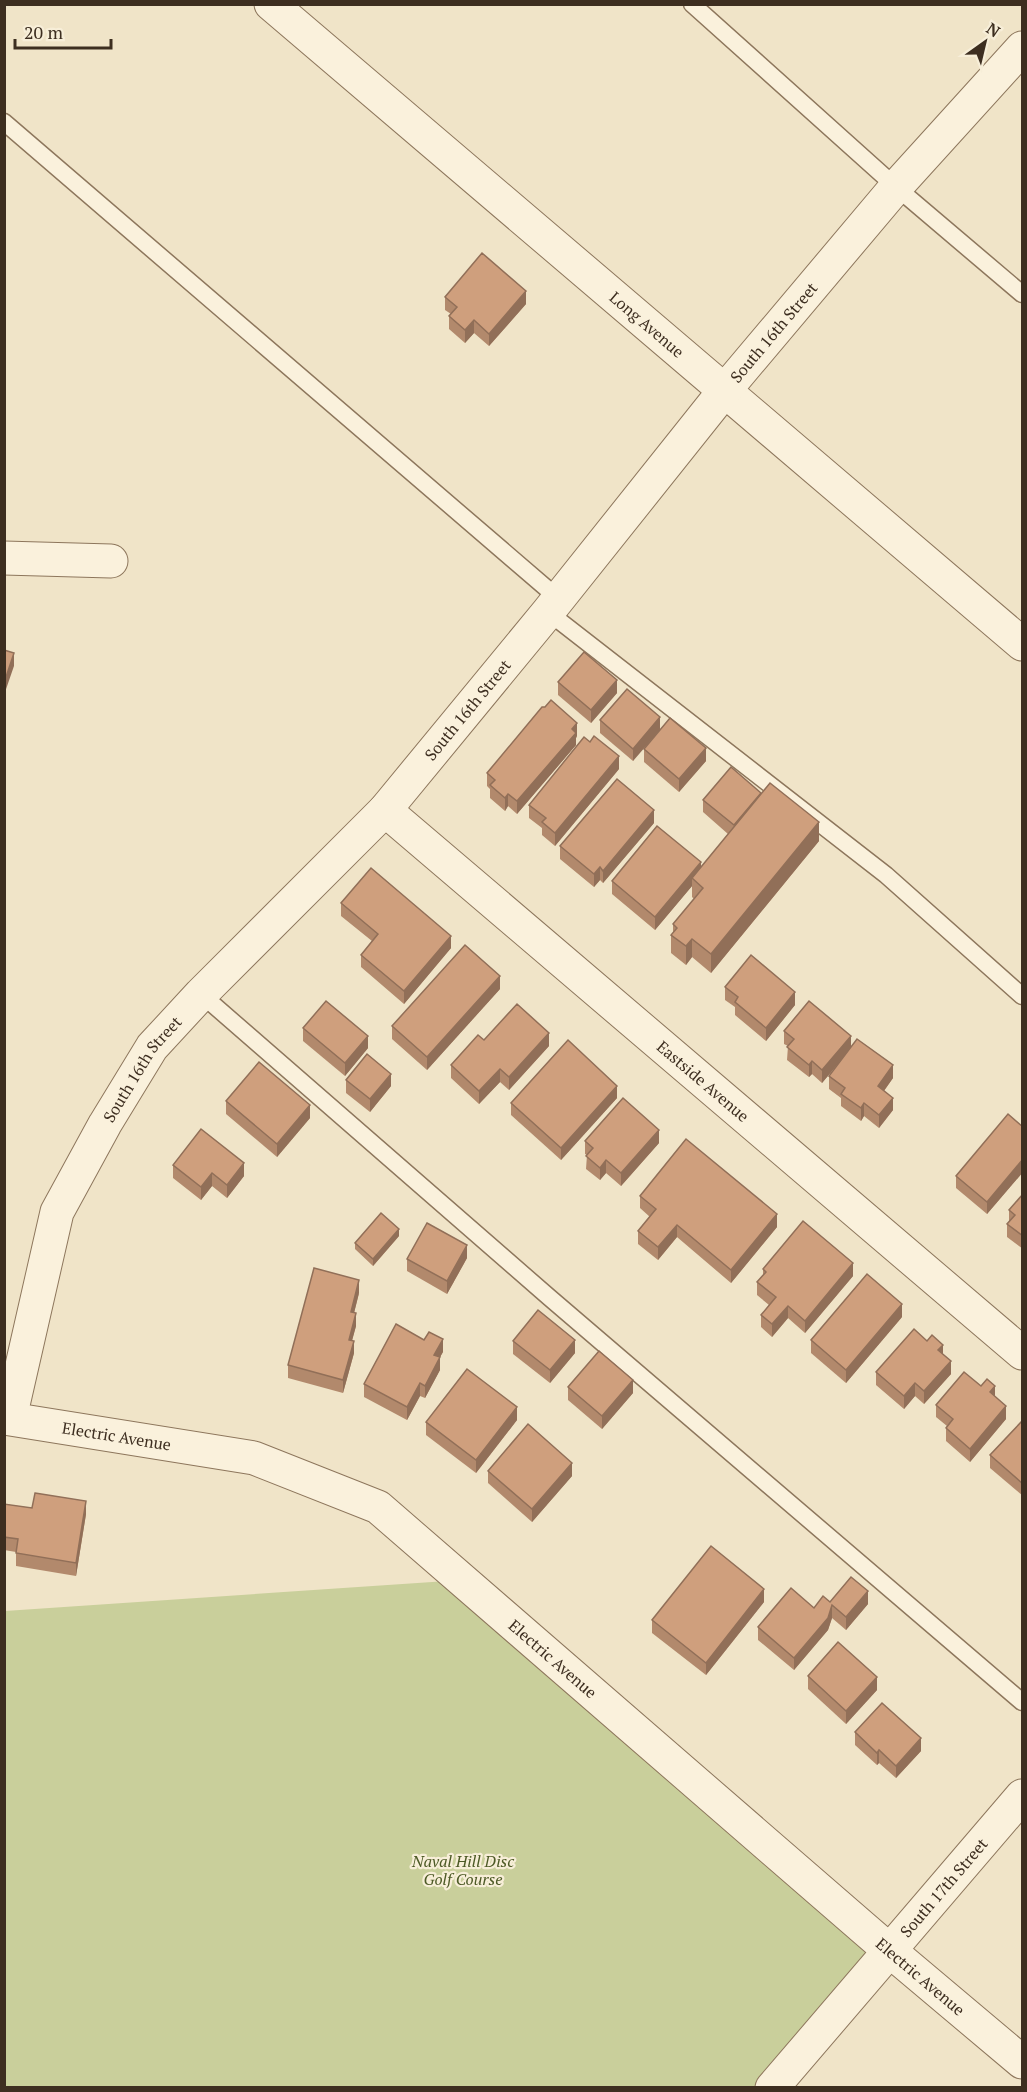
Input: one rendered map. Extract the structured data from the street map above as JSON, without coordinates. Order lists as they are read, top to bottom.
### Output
{
  "streets": {
    "street": [
      "Long Avenue",
      "South 16th Street",
      "Eastside Avenue",
      "Electric Avenue",
      "South 17th Street"
    ]
  },
  "crossings": [
    ["Long Avenue", "South 16th Street"],
    ["South 16th Street", "Eastside Avenue"],
    ["South 16th Street", "Electric Avenue"],
    ["Electric Avenue", "South 17th Street"]
  ],
  "parks": ["Naval Hill Disc Golf Course"],
  "scale_bar": "20 m",
  "north": "top right"
}
